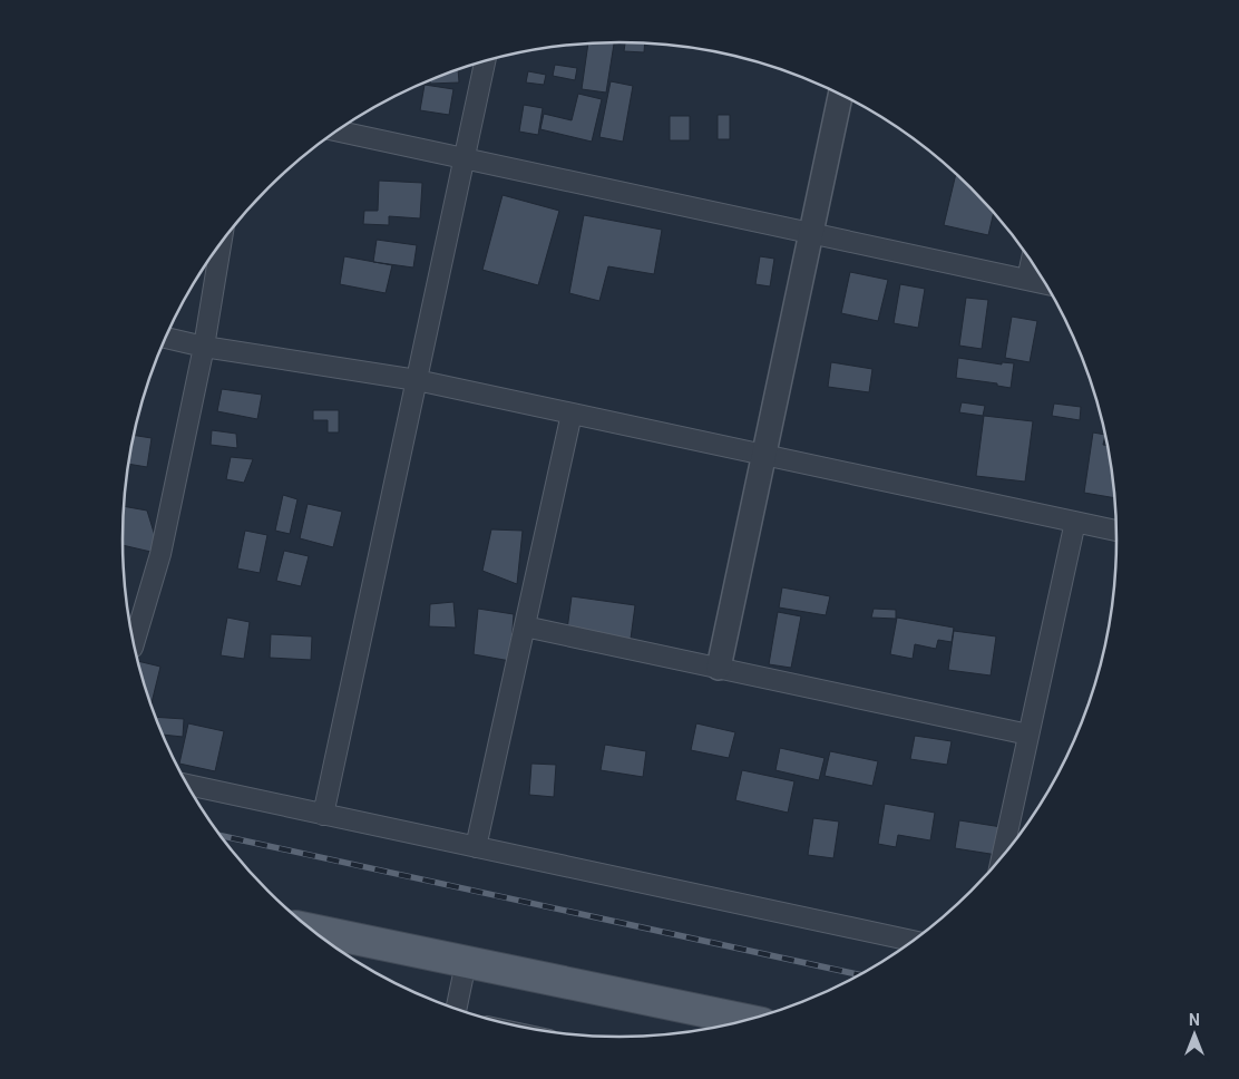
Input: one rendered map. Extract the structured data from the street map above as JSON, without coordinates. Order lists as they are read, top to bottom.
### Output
{
  "north": "top"
}
